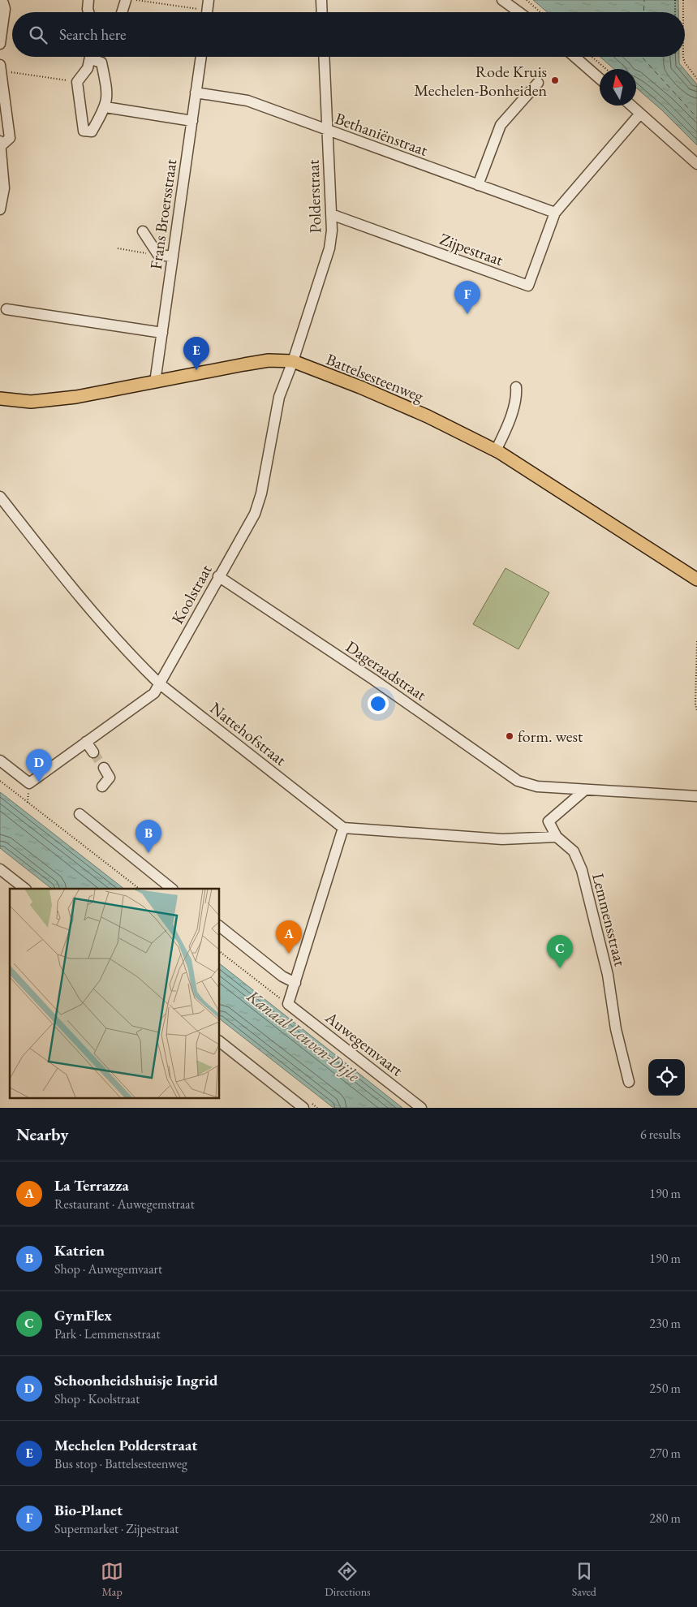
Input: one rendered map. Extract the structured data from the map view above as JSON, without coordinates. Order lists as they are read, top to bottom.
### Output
{
  "streets": {
    "main road": ["Battelsesteenweg"],
    "street": [
      "Bethaniënstraat",
      "Polderstraat",
      "Frans Broersstraat",
      "Zijpestraat",
      "Koolstraat",
      "Dageraadstraat",
      "Nattehofstraat",
      "Lemmensstraat",
      "Auwegemvaart"
    ]
  },
  "crossings": [
    ["Bethaniënstraat", "Polderstraat"],
    ["Bethaniënstraat", "Frans Broersstraat"],
    ["Bethaniënstraat", "Zijpestraat"],
    ["Polderstraat", "Zijpestraat"],
    ["Polderstraat", "Battelsesteenweg"],
    ["Polderstraat", "Koolstraat"],
    ["Frans Broersstraat", "Battelsesteenweg"],
    ["Battelsesteenweg", "Koolstraat"],
    ["Koolstraat", "Dageraadstraat"],
    ["Koolstraat", "Nattehofstraat"]
  ],
  "water": ["Kanaal Leuven-Dijle"],
  "places": ["Rode Kruis Mechelen-Bonheiden", "form. west"],
  "north": "top",
  "page": {
    "search": "Search here",
    "pins": [
      "F",
      "E",
      "D",
      "B",
      "A",
      "C"
    ],
    "heading": ["Nearby", "6 results"],
    "list": [
      {
        "mark": "A",
        "name": "La Terrazza",
        "note": "Restaurant · Auwegemstraat",
        "value": "190 m"
      },
      {
        "mark": "B",
        "name": "Katrien",
        "note": "Shop · Auwegemvaart",
        "value": "190 m"
      },
      {
        "mark": "C",
        "name": "GymFlex",
        "note": "Park · Lemmensstraat",
        "value": "230 m"
      },
      {
        "mark": "D",
        "name": "Schoonheidshuisje Ingrid",
        "note": "Shop · Koolstraat",
        "value": "250 m"
      },
      {
        "mark": "E",
        "name": "Mechelen Polderstraat",
        "note": "Bus stop · Battelsesteenweg",
        "value": "270 m"
      },
      {
        "mark": "F",
        "name": "Bio-Planet",
        "note": "Supermarket · Zijpestraat",
        "value": "280 m"
      }
    ],
    "nav": ["Map", "Directions", "Saved"]
  }
}
